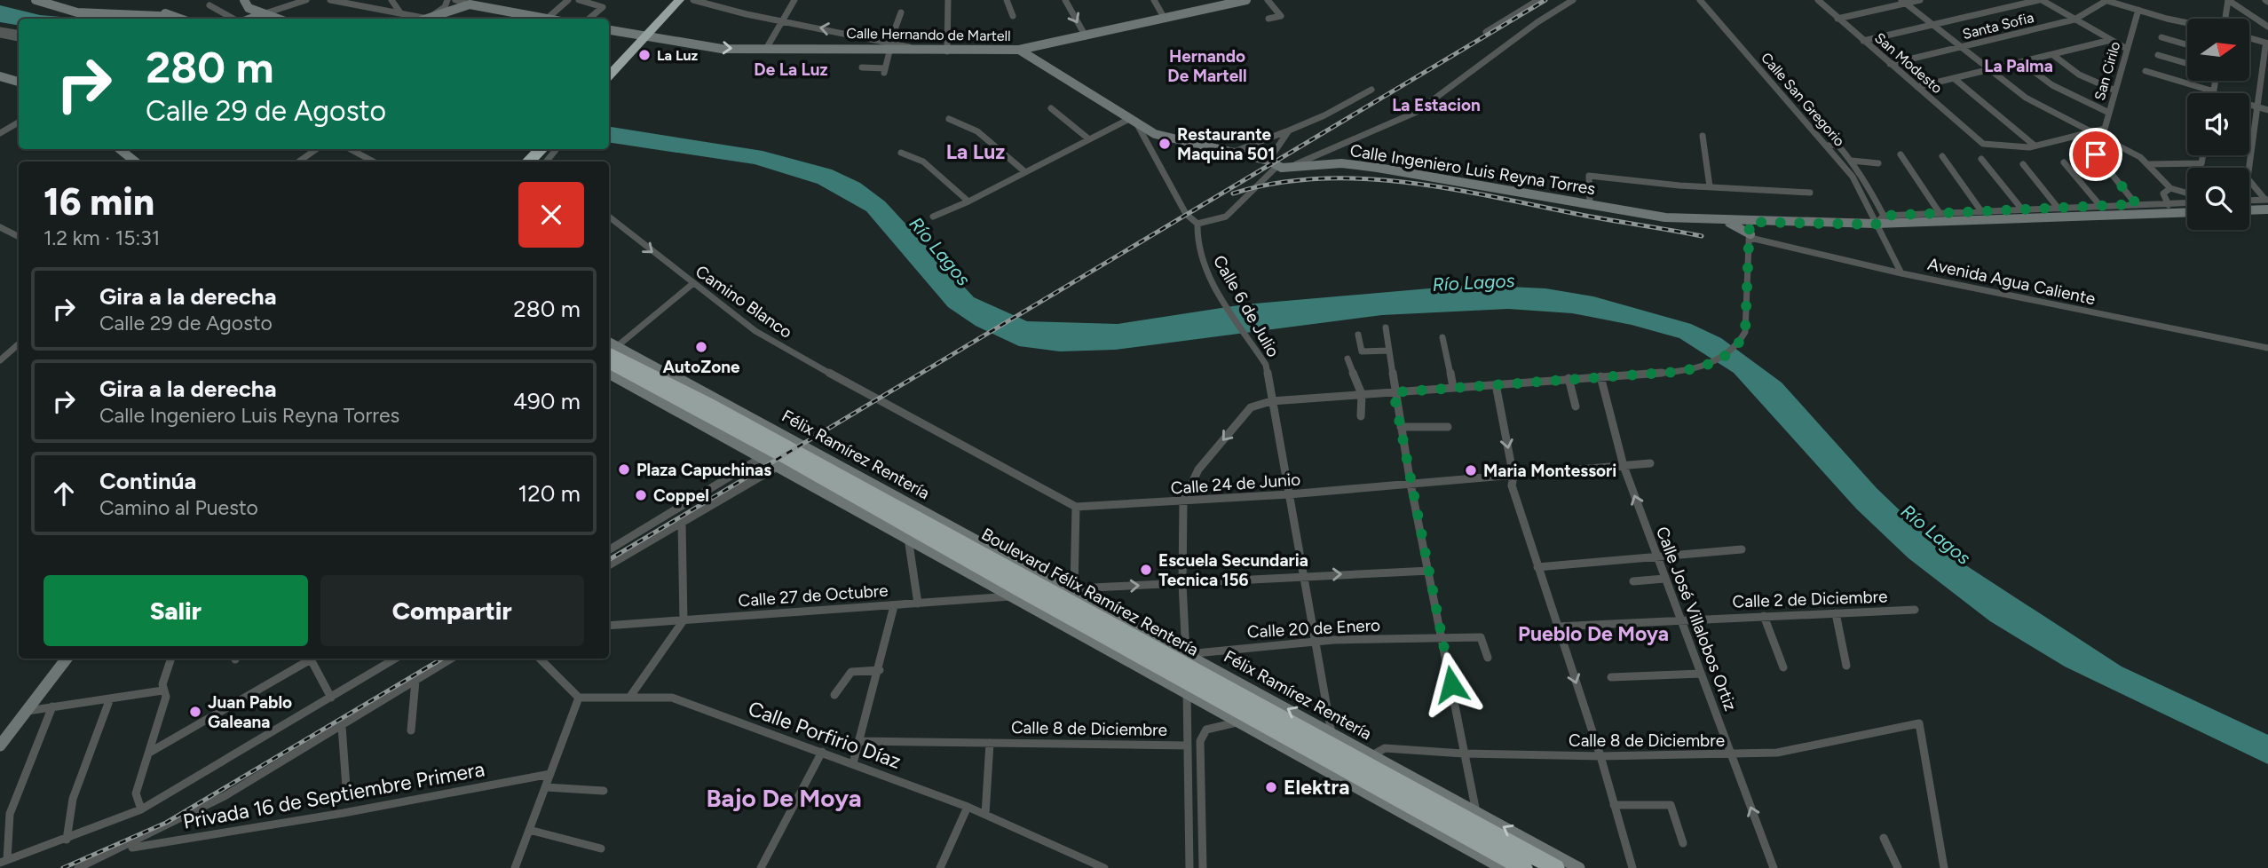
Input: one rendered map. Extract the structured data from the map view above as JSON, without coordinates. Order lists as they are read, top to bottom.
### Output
{
  "streets": {
    "highway": ["Boulevard Félix Ramírez Rentería"],
    "street": [
      "Santa Sofia",
      "Calle Hernando de Martell",
      "San Modesto",
      "San Cirilo",
      "Calle San Gregorio",
      "Calle Ingeniero Luis Reyna Torres",
      "Avenida Agua Caliente",
      "Camino Blanco",
      "Calle 6 de Julio",
      "Félix Ramírez Rentería",
      "Calle 24 de Junio",
      "Calle 27 de Octubre",
      "Calle 2 de Diciembre",
      "Calle José Villalobos Ortiz",
      "Calle 20 de Enero",
      "Calle 8 de Diciembre",
      "Calle Porfirio Díaz",
      "Privada 16 de Septiembre Primera"
    ]
  },
  "crossings": [
    ["Santa Sofia", "San Modesto"],
    ["Calle Hernando de Martell", "Calle Ingeniero Luis Reyna Torres"],
    ["Calle San Gregorio", "Calle Ingeniero Luis Reyna Torres"],
    ["Calle San Gregorio", "Avenida Agua Caliente"],
    ["Camino Blanco", "Calle 24 de Junio"],
    ["Calle 6 de Julio", "Félix Ramírez Rentería"],
    ["Calle 6 de Julio", "Calle 24 de Junio"],
    ["Calle 6 de Julio", "Calle 20 de Enero"],
    ["Félix Ramírez Rentería", "Boulevard Félix Ramírez Rentería"],
    ["Félix Ramírez Rentería", "Calle 27 de Octubre"],
    ["Félix Ramírez Rentería", "Calle 20 de Enero"],
    ["Félix Ramírez Rentería", "Calle 8 de Diciembre"],
    ["Calle 24 de Junio", "Calle José Villalobos Ortiz"],
    ["Boulevard Félix Ramírez Rentería", "Calle 27 de Octubre"],
    ["Calle 2 de Diciembre", "Calle José Villalobos Ortiz"],
    ["Calle José Villalobos Ortiz", "Calle 8 de Diciembre"],
    ["Calle 8 de Diciembre", "Calle Porfirio Díaz"]
  ],
  "one_way": ["Calle José Villalobos Ortiz"],
  "districts": [
    "Hernando De Martell",
    "La Palma",
    "De La Luz",
    "La Estacion",
    "La Luz",
    "Pueblo De Moya",
    "Bajo De Moya"
  ],
  "water": ["Río Lagos"],
  "places": [
    "La Luz",
    "Restaurante Maquina 501",
    "AutoZone",
    "Plaza Capuchinas",
    "Maria Montessori",
    "Coppel",
    "Escuela Secundaria Tecnica 156",
    "Juan Pablo Galeana",
    "Elektra"
  ],
  "north": "right",
  "page": {
    "turn": ["280 m", "Calle 29 de Agosto"],
    "heading": ["16 min", "1.2 km · 15:31"],
    "list": [
      {
        "name": "Gira a la derecha",
        "note": "Calle 29 de Agosto",
        "value": "280 m"
      },
      {
        "name": "Gira a la derecha",
        "note": "Calle Ingeniero Luis Reyna Torres",
        "value": "490 m"
      },
      {
        "name": "Continúa",
        "note": "Camino al Puesto",
        "value": "120 m"
      }
    ],
    "buttons": ["Salir", "Compartir"]
  }
}
